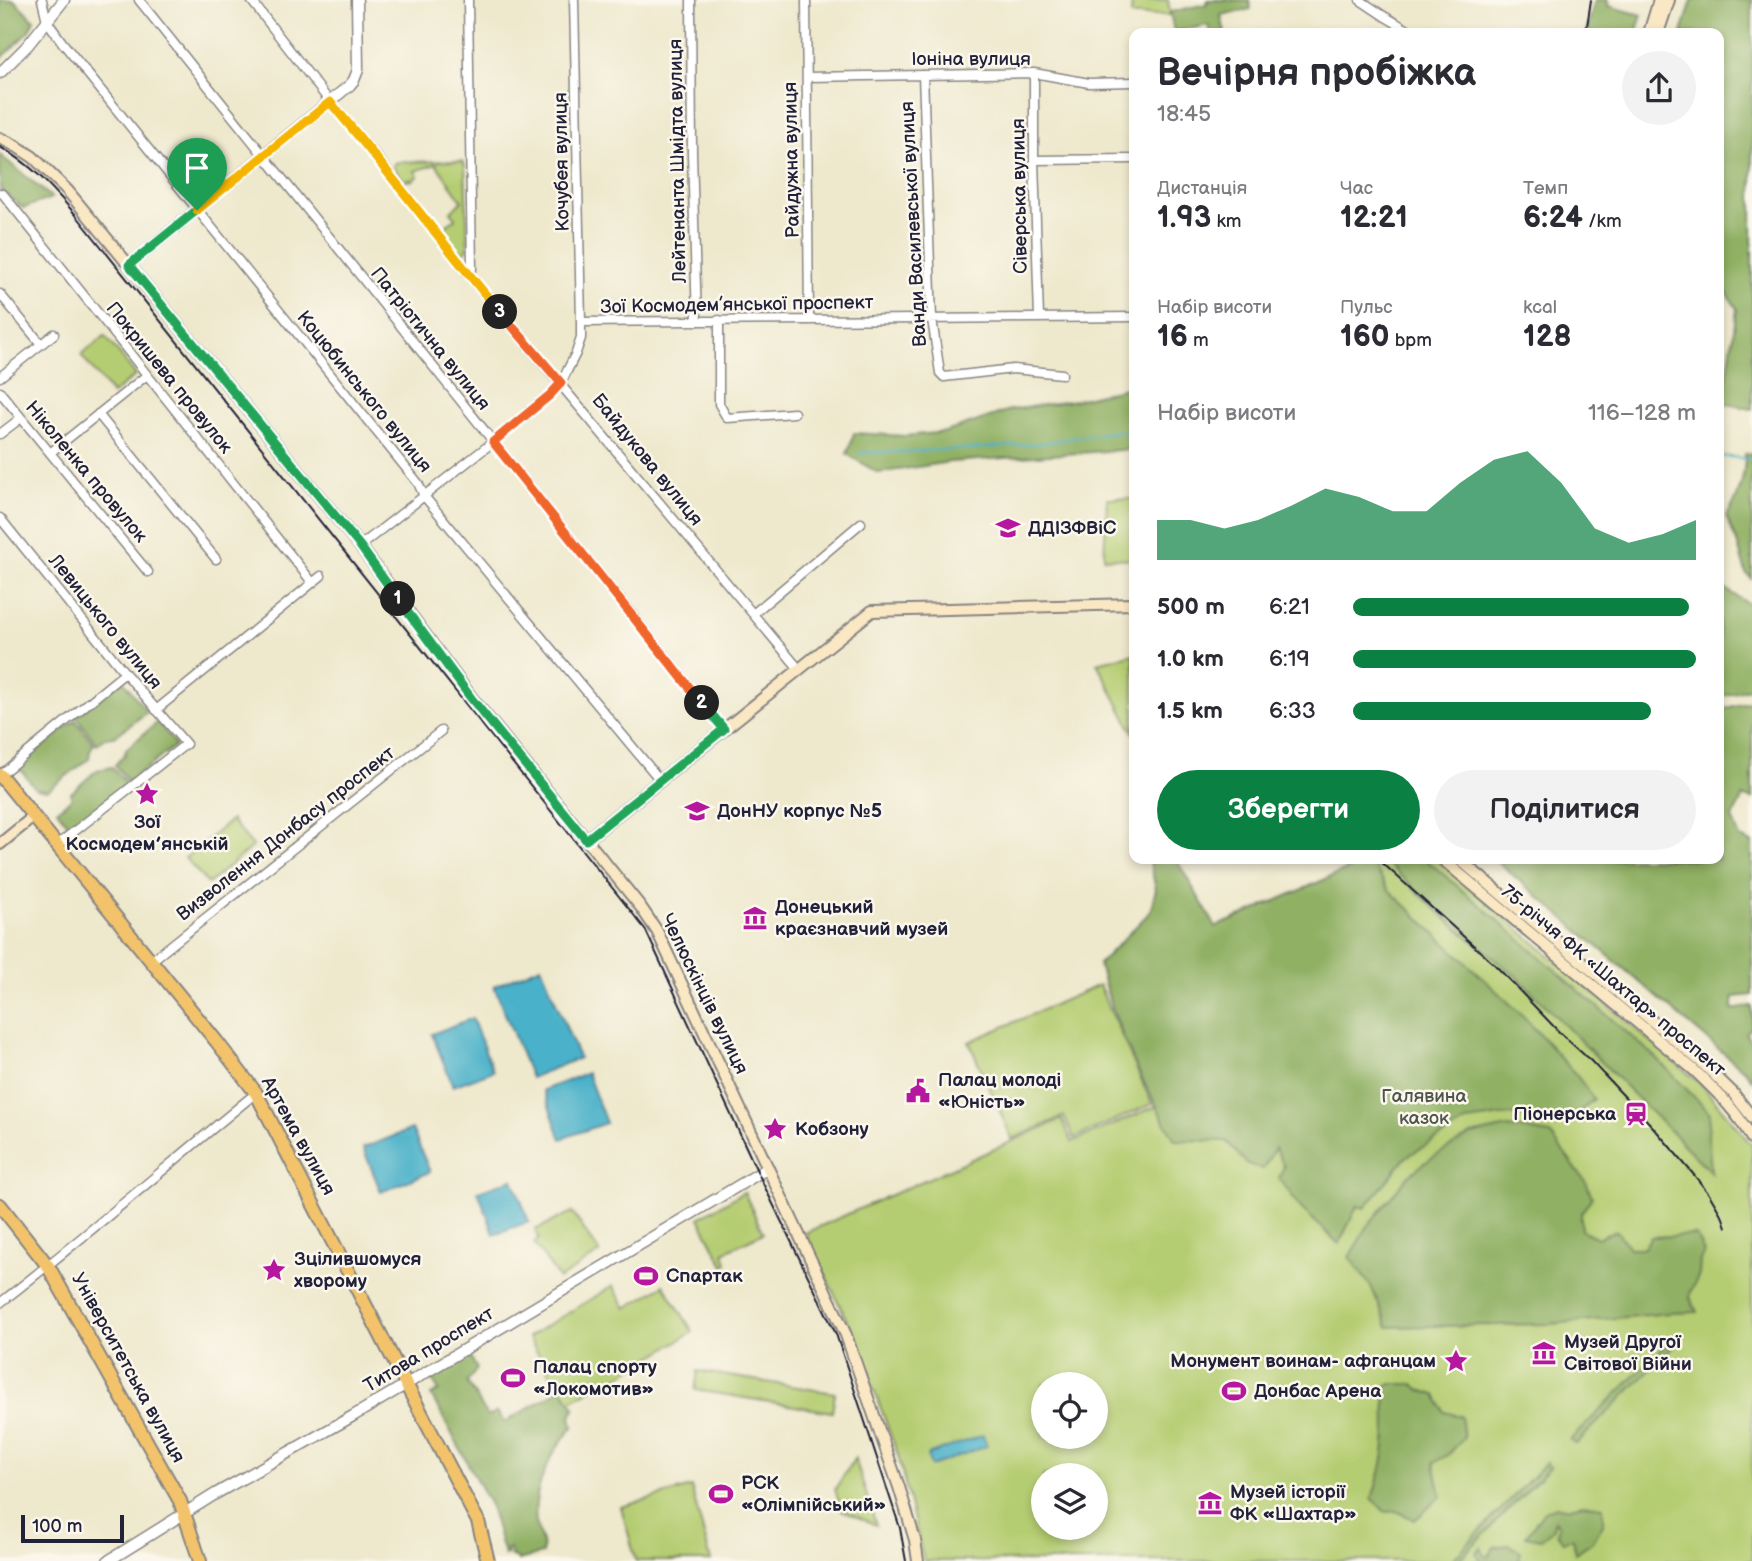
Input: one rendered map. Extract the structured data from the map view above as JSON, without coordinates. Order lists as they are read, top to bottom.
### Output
{
  "streets": {
    "main road": [
      "75-річчя ФК «Шахтар» проспект",
      "Челюскінців вулиця",
      "Артема вулиця",
      "Університетська вулиця"
    ],
    "street": [
      "Іоніна вулиця",
      "Райдужна вулиця",
      "Лейтенанта Шмідта вулиця",
      "Кочубея вулиця",
      "Сіверська вулиця",
      "Ванди Василевської вулиця",
      "Зої Космодем’янської проспект",
      "Патріотична вулиця",
      "Покришева провулок",
      "Коцюбинського вулиця",
      "Байдукова вулиця",
      "Ніколенка провулок",
      "Левицького вулиця",
      "Визволення Донбасу проспект",
      "Титова проспект"
    ]
  },
  "crossings": [
    ["Іоніна вулиця", "Райдужна вулиця"],
    ["Іоніна вулиця", "Сіверська вулиця"],
    ["Іоніна вулиця", "Ванди Василевської вулиця"],
    ["Райдужна вулиця", "Зої Космодем’янської проспект"],
    ["Лейтенанта Шмідта вулиця", "Зої Космодем’янської проспект"],
    ["Кочубея вулиця", "Зої Космодем’янської проспект"],
    ["Сіверська вулиця", "Зої Космодем’янської проспект"],
    ["Ванди Василевської вулиця", "Зої Космодем’янської проспект"],
    ["Зої Космодем’янської проспект", "Патріотична вулиця"],
    ["Зої Космодем’янської проспект", "Коцюбинського вулиця"],
    ["Зої Космодем’янської проспект", "Байдукова вулиця"],
    ["Зої Космодем’янської проспект", "Челюскінців вулиця"],
    ["Левицького вулиця", "Артема вулиця"],
    ["Визволення Донбасу проспект", "Артема вулиця"],
    ["Челюскінців вулиця", "Титова проспект"],
    ["Артема вулиця", "Титова проспект"],
    ["Титова проспект", "Університетська вулиця"]
  ],
  "parks": ["Галявина казок"],
  "places": {
    "school or university": ["ДДІЗФВіС", "ДонНУ корпус №5"],
    "place": [
      "Зої Космодем’янській",
      "Кобзону",
      "Зцілившомуся хворому",
      "Монумент воинам- афганцам"
    ],
    "museum": ["Донецький краєзнавчий музей", "Музей Другої Світової Війни", "Музей історії ФК «Шахтар»"],
    "public building": ["Палац молоді «Юність»"],
    "station": ["Піонерська"],
    "sports": [
      "Спартак",
      "Палац спорту «Локомотив»",
      "Донбас Арена",
      "РСК «Олімпійський»"
    ]
  },
  "scale_bar": "100 m",
  "page": {
    "heading": ["Вечірня пробіжка", "18:45"],
    "stats": [
      ["Дистанція", "1.93 km"],
      ["Час", "12:21"],
      ["Темп", "6:24 /km"],
      ["Набір висоти", "16 m"],
      ["Пульс", "160 bpm"],
      ["kcal", "128"]
    ],
    "pins": ["3", "1", "2"],
    "chart": ["Набір висоти", "116–128 m"],
    "list": [
      {
        "name": "500 m",
        "note": "6:21"
      },
      {
        "name": "1.0 km",
        "note": "6:19"
      },
      {
        "name": "1.5 km",
        "note": "6:33"
      }
    ],
    "buttons": ["Зберегти", "Поділитися"],
    "scale": "100 m"
  }
}
